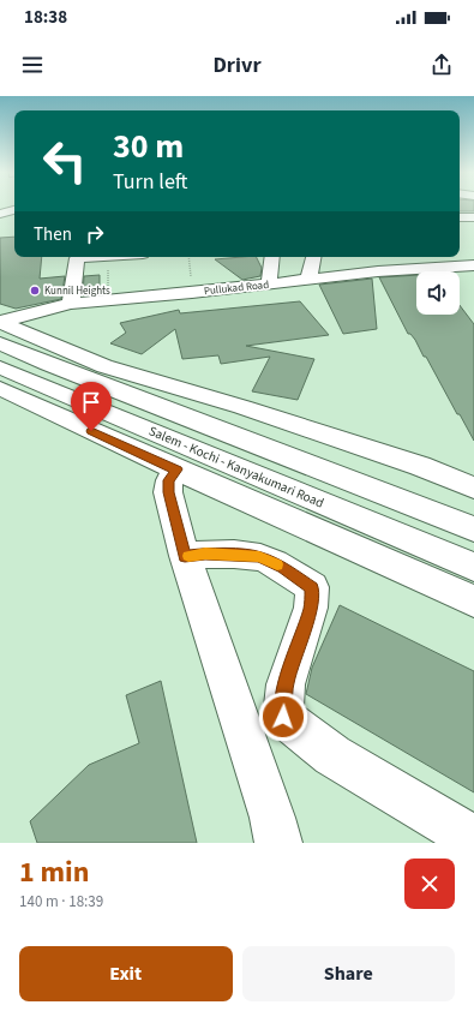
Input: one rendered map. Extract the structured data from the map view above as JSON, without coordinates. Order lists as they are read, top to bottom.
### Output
{
  "streets": {
    "main road": ["Pullukad Road", "Salem - Kochi - Kanyakumari Road"]
  },
  "crossings": [
    ["Pullukad Road", "Salem - Kochi - Kanyakumari Road"]
  ],
  "places": ["Kunnil Heights"],
  "page": {
    "status": "18:38",
    "header": "Drivr",
    "turn": ["30 m", "Turn left"],
    "then": "Then",
    "heading": ["1 min", "140 m · 18:39"],
    "buttons": ["Exit", "Share"]
  }
}
